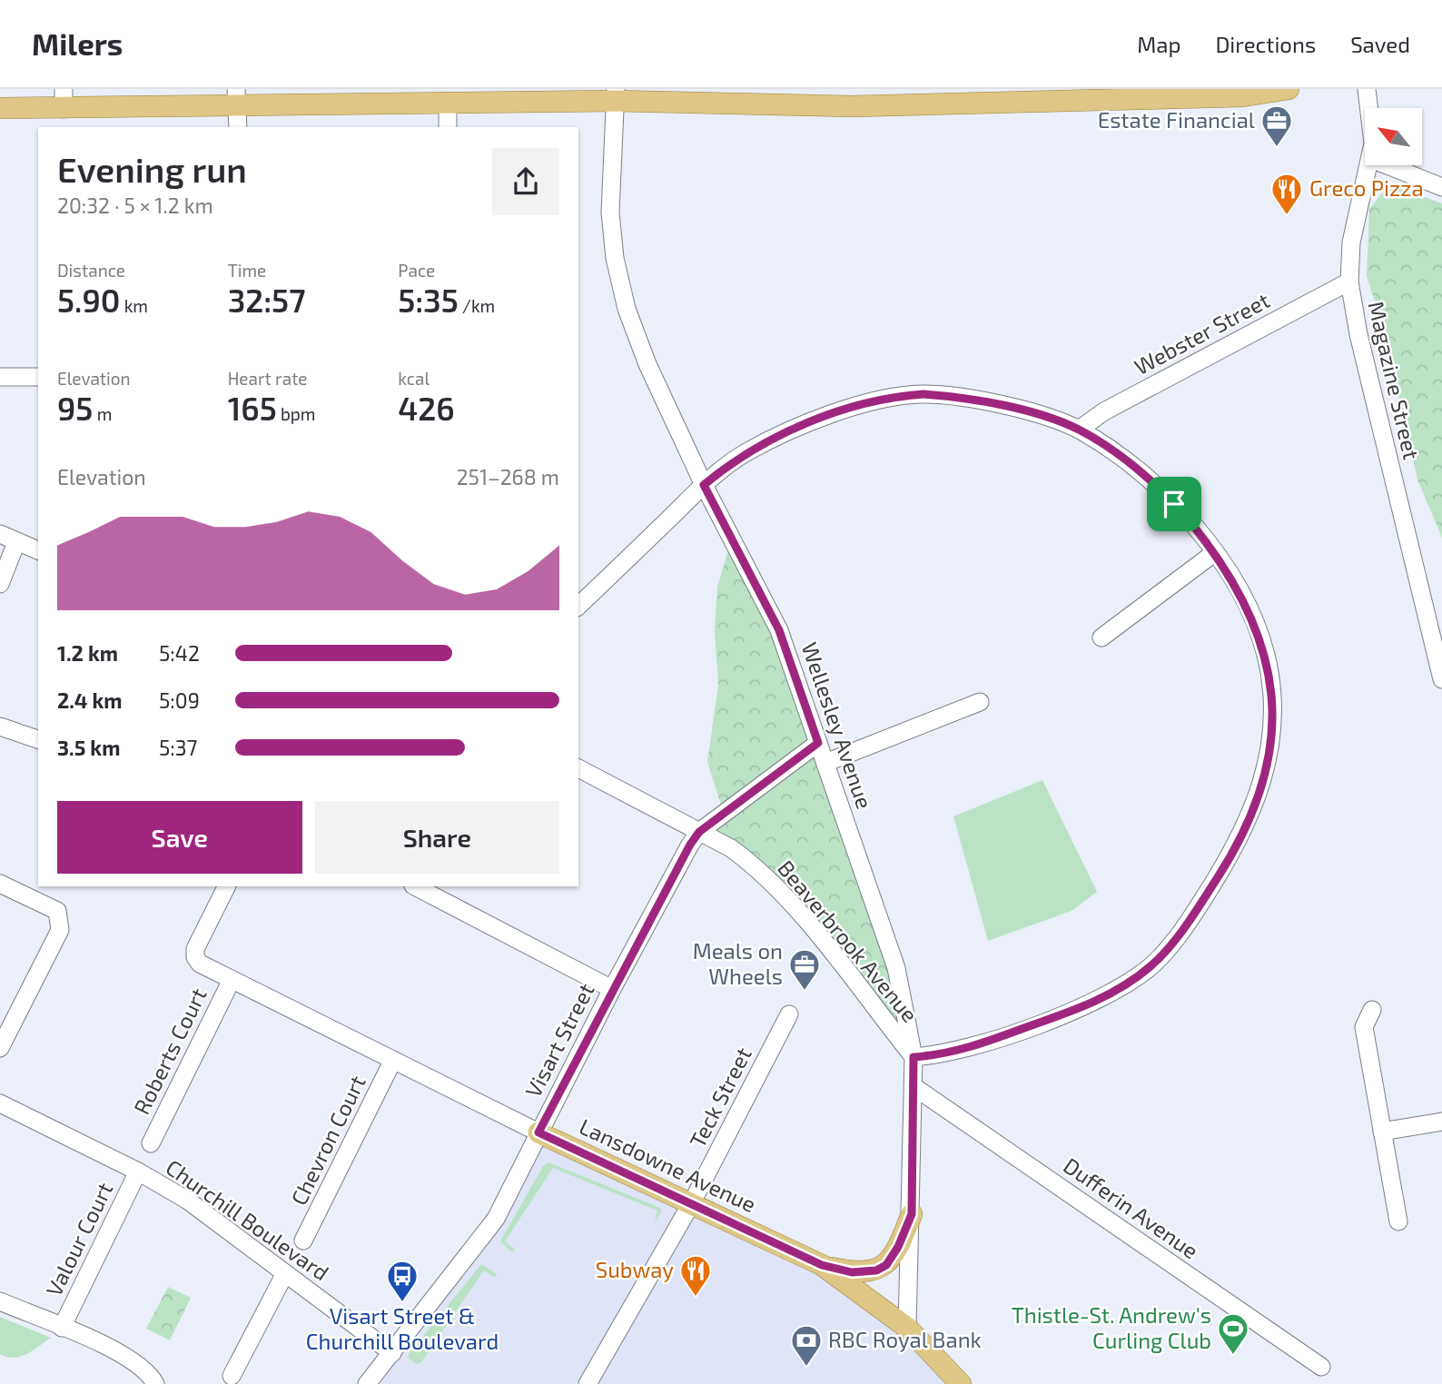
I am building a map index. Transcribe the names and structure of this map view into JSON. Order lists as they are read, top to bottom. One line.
{"streets":{"main road":["Lansdowne Avenue"],"street":["Webster Street","Magazine Street","Wellesley Avenue","Beaverbrook Avenue","Visart Street","Roberts Court","Teck Street","Chevron Court","Dufferin Avenue","Churchill Boulevard","Valour Court"]},"crossings":[["Webster Street","Magazine Street"],["Wellesley Avenue","Beaverbrook Avenue"],["Wellesley Avenue","Visart Street"],["Wellesley Avenue","Lansdowne Avenue"],["Wellesley Avenue","Dufferin Avenue"],["Beaverbrook Avenue","Visart Street"],["Visart Street","Lansdowne Avenue"],["Visart Street","Churchill Boulevard"],["Roberts Court","Lansdowne Avenue"],["Teck Street","Lansdowne Avenue"],["Chevron Court","Lansdowne Avenue"],["Churchill Boulevard","Valour Court"]],"places":{"office":["Estate Financial","Meals on Wheels"],"restaurant":["Greco Pizza","Subway"],"bus stop":["Visart Street & Churchill Boulevard"],"sports":["Thistle-St. Andrew's Curling Club"],"bank":["RBC Royal Bank"]},"north":"top left","page":{"header":"Milers","nav":["Map","Directions","Saved"],"heading":["Evening run","20:32 · 5 × 1.2 km"],"stats":[["Distance","5.90 km"],["Time","32:57"],["Pace","5:35 /km"],["Elevation","95 m"],["Heart rate","165 bpm"],["kcal","426"]],"chart":["Elevation","251–268 m"],"list":[{"name":"1.2 km","note":"5:42"},{"name":"2.4 km","note":"5:09"},{"name":"3.5 km","note":"5:37"}],"buttons":["Save","Share"]}}
